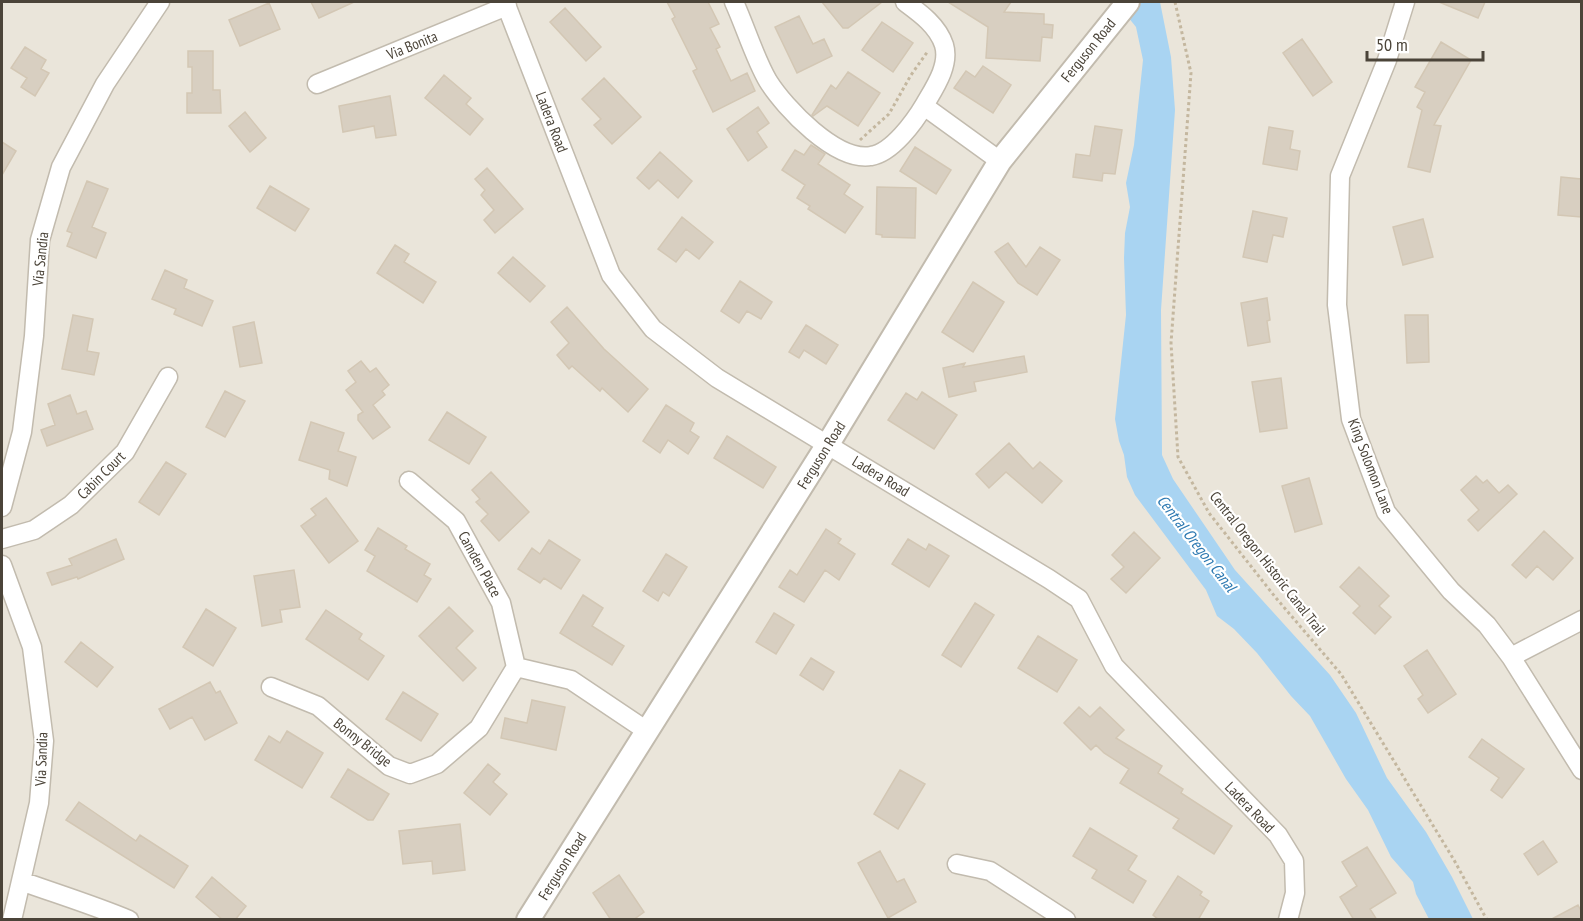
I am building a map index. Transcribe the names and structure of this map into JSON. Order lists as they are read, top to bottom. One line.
{"streets":{"street":["Via Bonita","Ferguson Road","Ladera Road","Via Sandia","King Solomon Lane","Cabin Court","Camden Place","Bonny Bridge"],"path":["Central Oregon Historic Canal Trail"]},"crossings":[["Via Bonita","Ladera Road"],["Ferguson Road","Ladera Road"],["Camden Place","Bonny Bridge"]],"water":["Central Oregon Canal"],"scale_bar":"50 m"}
